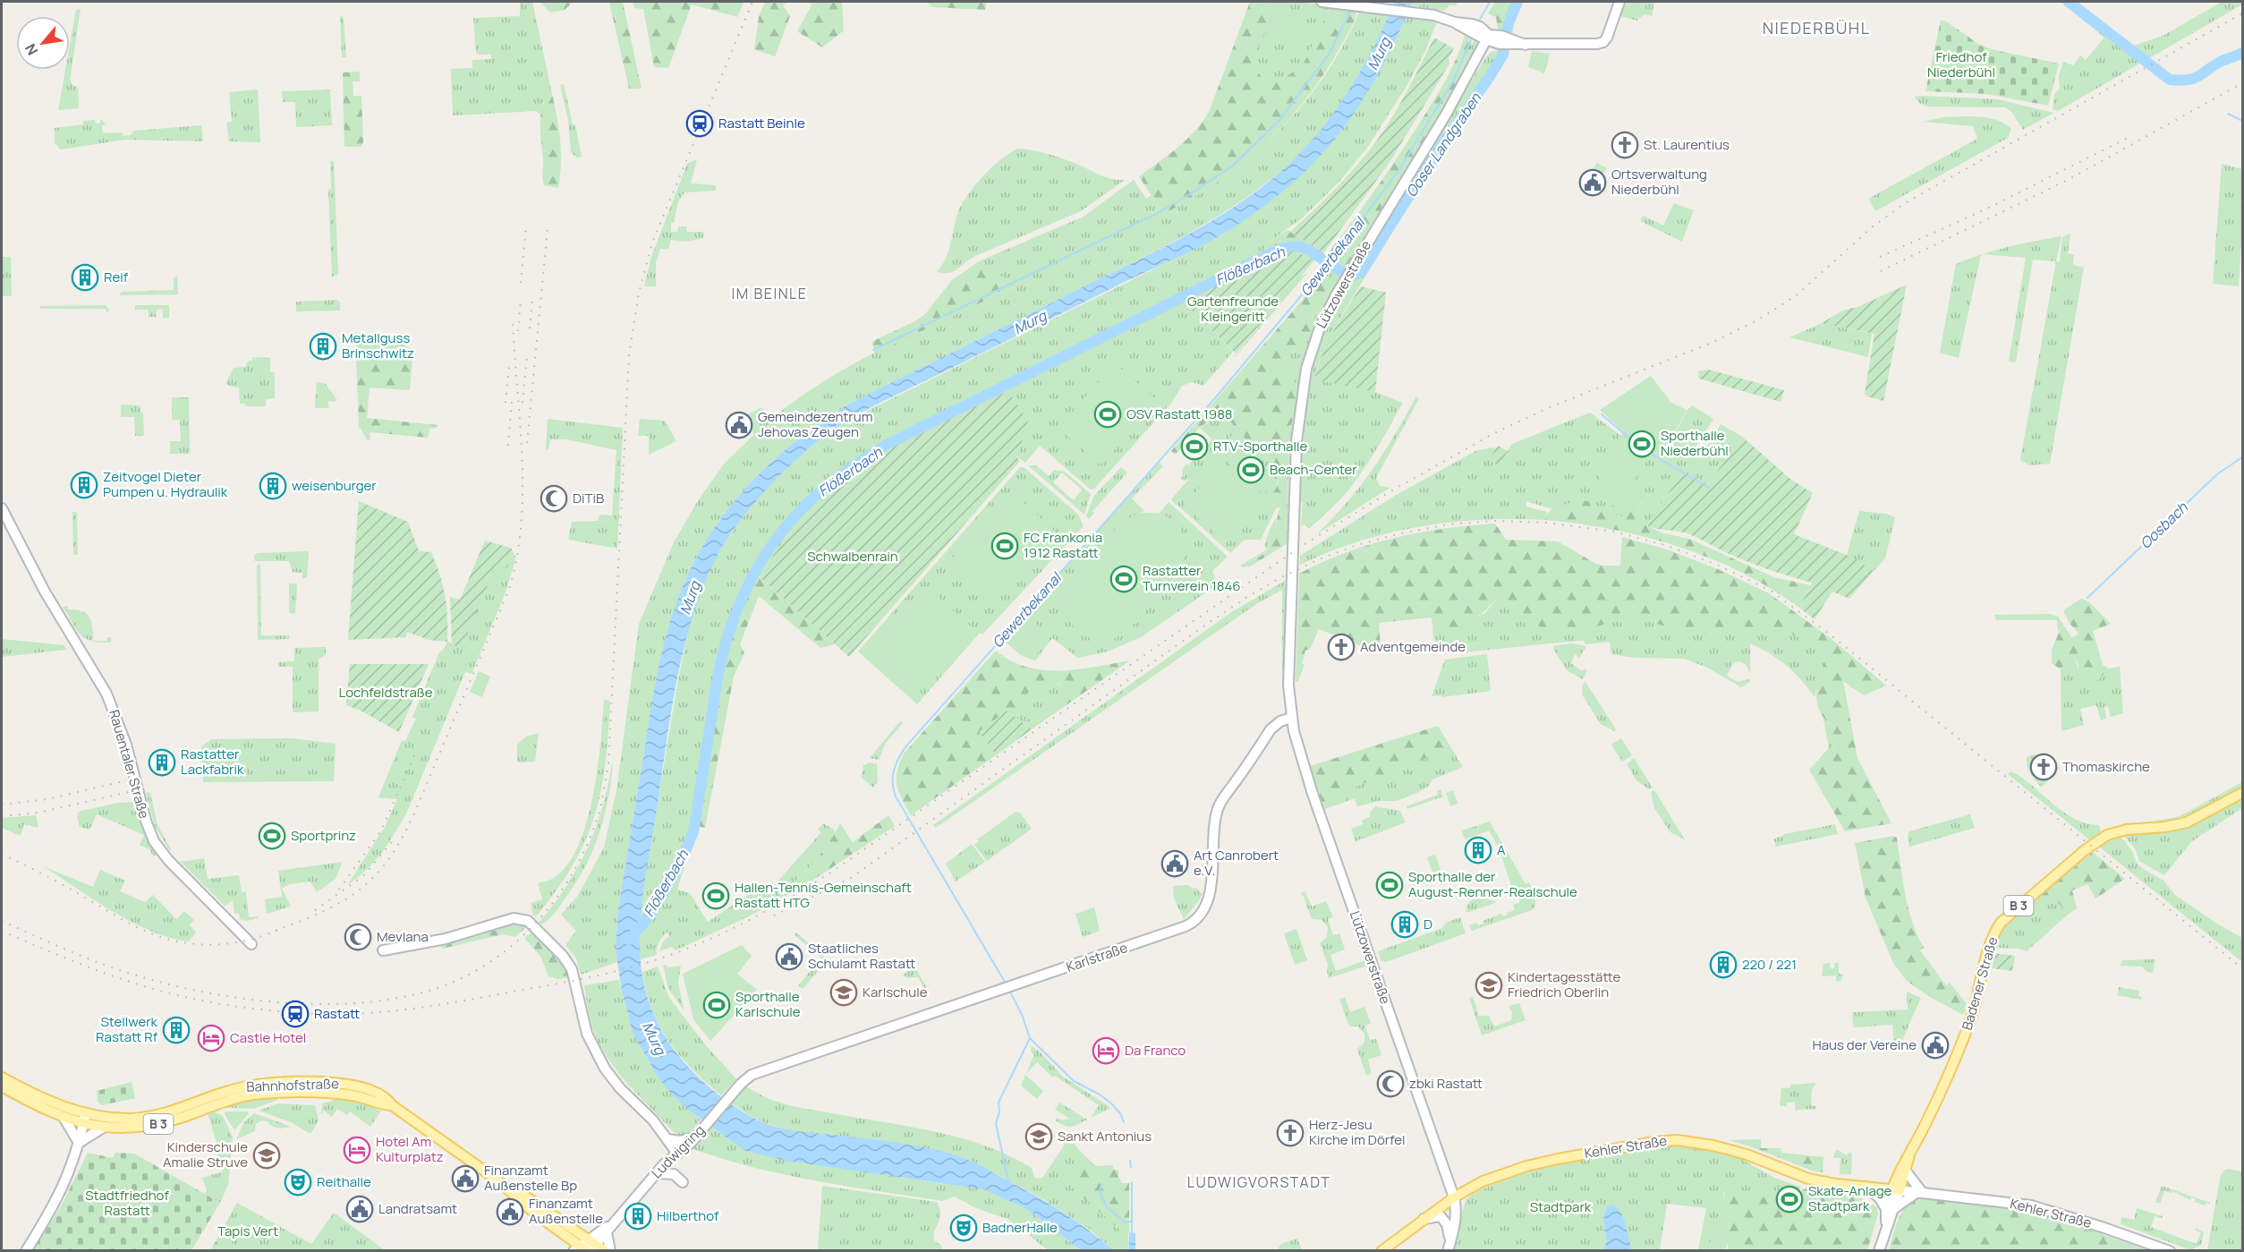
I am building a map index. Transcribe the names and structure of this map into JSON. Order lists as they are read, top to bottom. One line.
{"streets":{"main road":["B 3","Badener Straße","Bahnhofstraße","Kehler Straße"],"street":["Lützowerstraße","Rauentaler Straße","Karlstraße","Ludwigring"]},"crossings":[["Lützowerstraße","Karlstraße"],["Lützowerstraße","Kehler Straße"],["B 3","Bahnhofstraße"],["Karlstraße","Ludwigring"],["Badener Straße","Kehler Straße"],["Bahnhofstraße","Ludwigring"]],"districts":["NIEDERBÜHL","IM BEINLE","LUDWIGVORSTADT"],"water":["Murg","Ooser Landgraben","Gewerbekanal","Flößerbach","Oosbach"],"parks":["Friedhof Niederbühl","Gartenfreunde Kleingeritt","Schwalbenrain","Lochfeldstraße","Stadtfriedhof Rastatt","Stadtpark","Tapis Vert"],"places":{"station":["Rastatt Beinle","Rastatt"],"church":["St. Laurentius","Adventgemeinde","Thomaskirche","Herz-Jesu Kirche im Dörfel"],"public building":["Ortsverwaltung Niederbühl","Gemeindezentrum Jehovas Zeugen","Art Canrobert e.V.","Staatliches Schulamt Rastatt","Haus der Vereine","Finanzamt Außenstelle Bp","Landratsamt","Finanzamt Außenstelle"],"building":["Reif","Metallguss Brinschwitz","Zeitvogel Dieter Pumpen u. Hydraulik","weisenburger","Rastatter Lackfabrik","A","D","220 / 221","Stellwerk Rastatt Rf","Hilberthof"],"sports":["OSV Rastatt 1988","Sporthalle Niederbühl","RTV-Sporthalle","Beach-Center","FC Frankonia 1912 Rastatt","Rastatter Turnverein 1846","Sportprinz","Sporthalle der August-Renner-Realschule","Hallen-Tennis-Gemeinschaft Rastatt HTG","Sporthalle Karlschule","Skate-Anlage Stadtpark"],"mosque":["DiTiB","Mevlana","zbki Rastatt"],"school or university":["Kindertagesstätte Friedrich Oberlin","Karlschule","Sankt Antonius","Kinderschule Amalie Struve"],"hotel":["Castle Hotel","Da Franco","Hotel Am Kulturplatz"],"theatre":["Reithalle","BadnerHalle"]},"north":"bottom left"}
